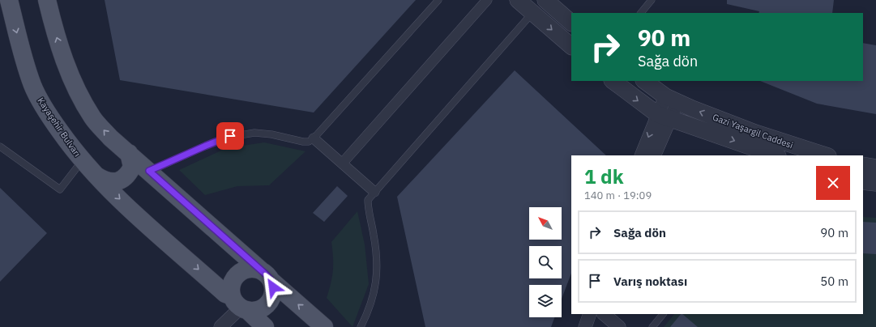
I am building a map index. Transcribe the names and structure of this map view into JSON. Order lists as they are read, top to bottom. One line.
{"streets":{"main road":["Kayaşehir Bulvarı"],"street":["Gazi Yaşargil Caddesi"]},"north":"top left","page":{"turn":["90 m","Sağa dön"],"heading":["1 dk","140 m · 19:09"],"list":[{"name":"Sağa dön","value":"90 m"},{"name":"Varış noktası","value":"50 m"}]}}
